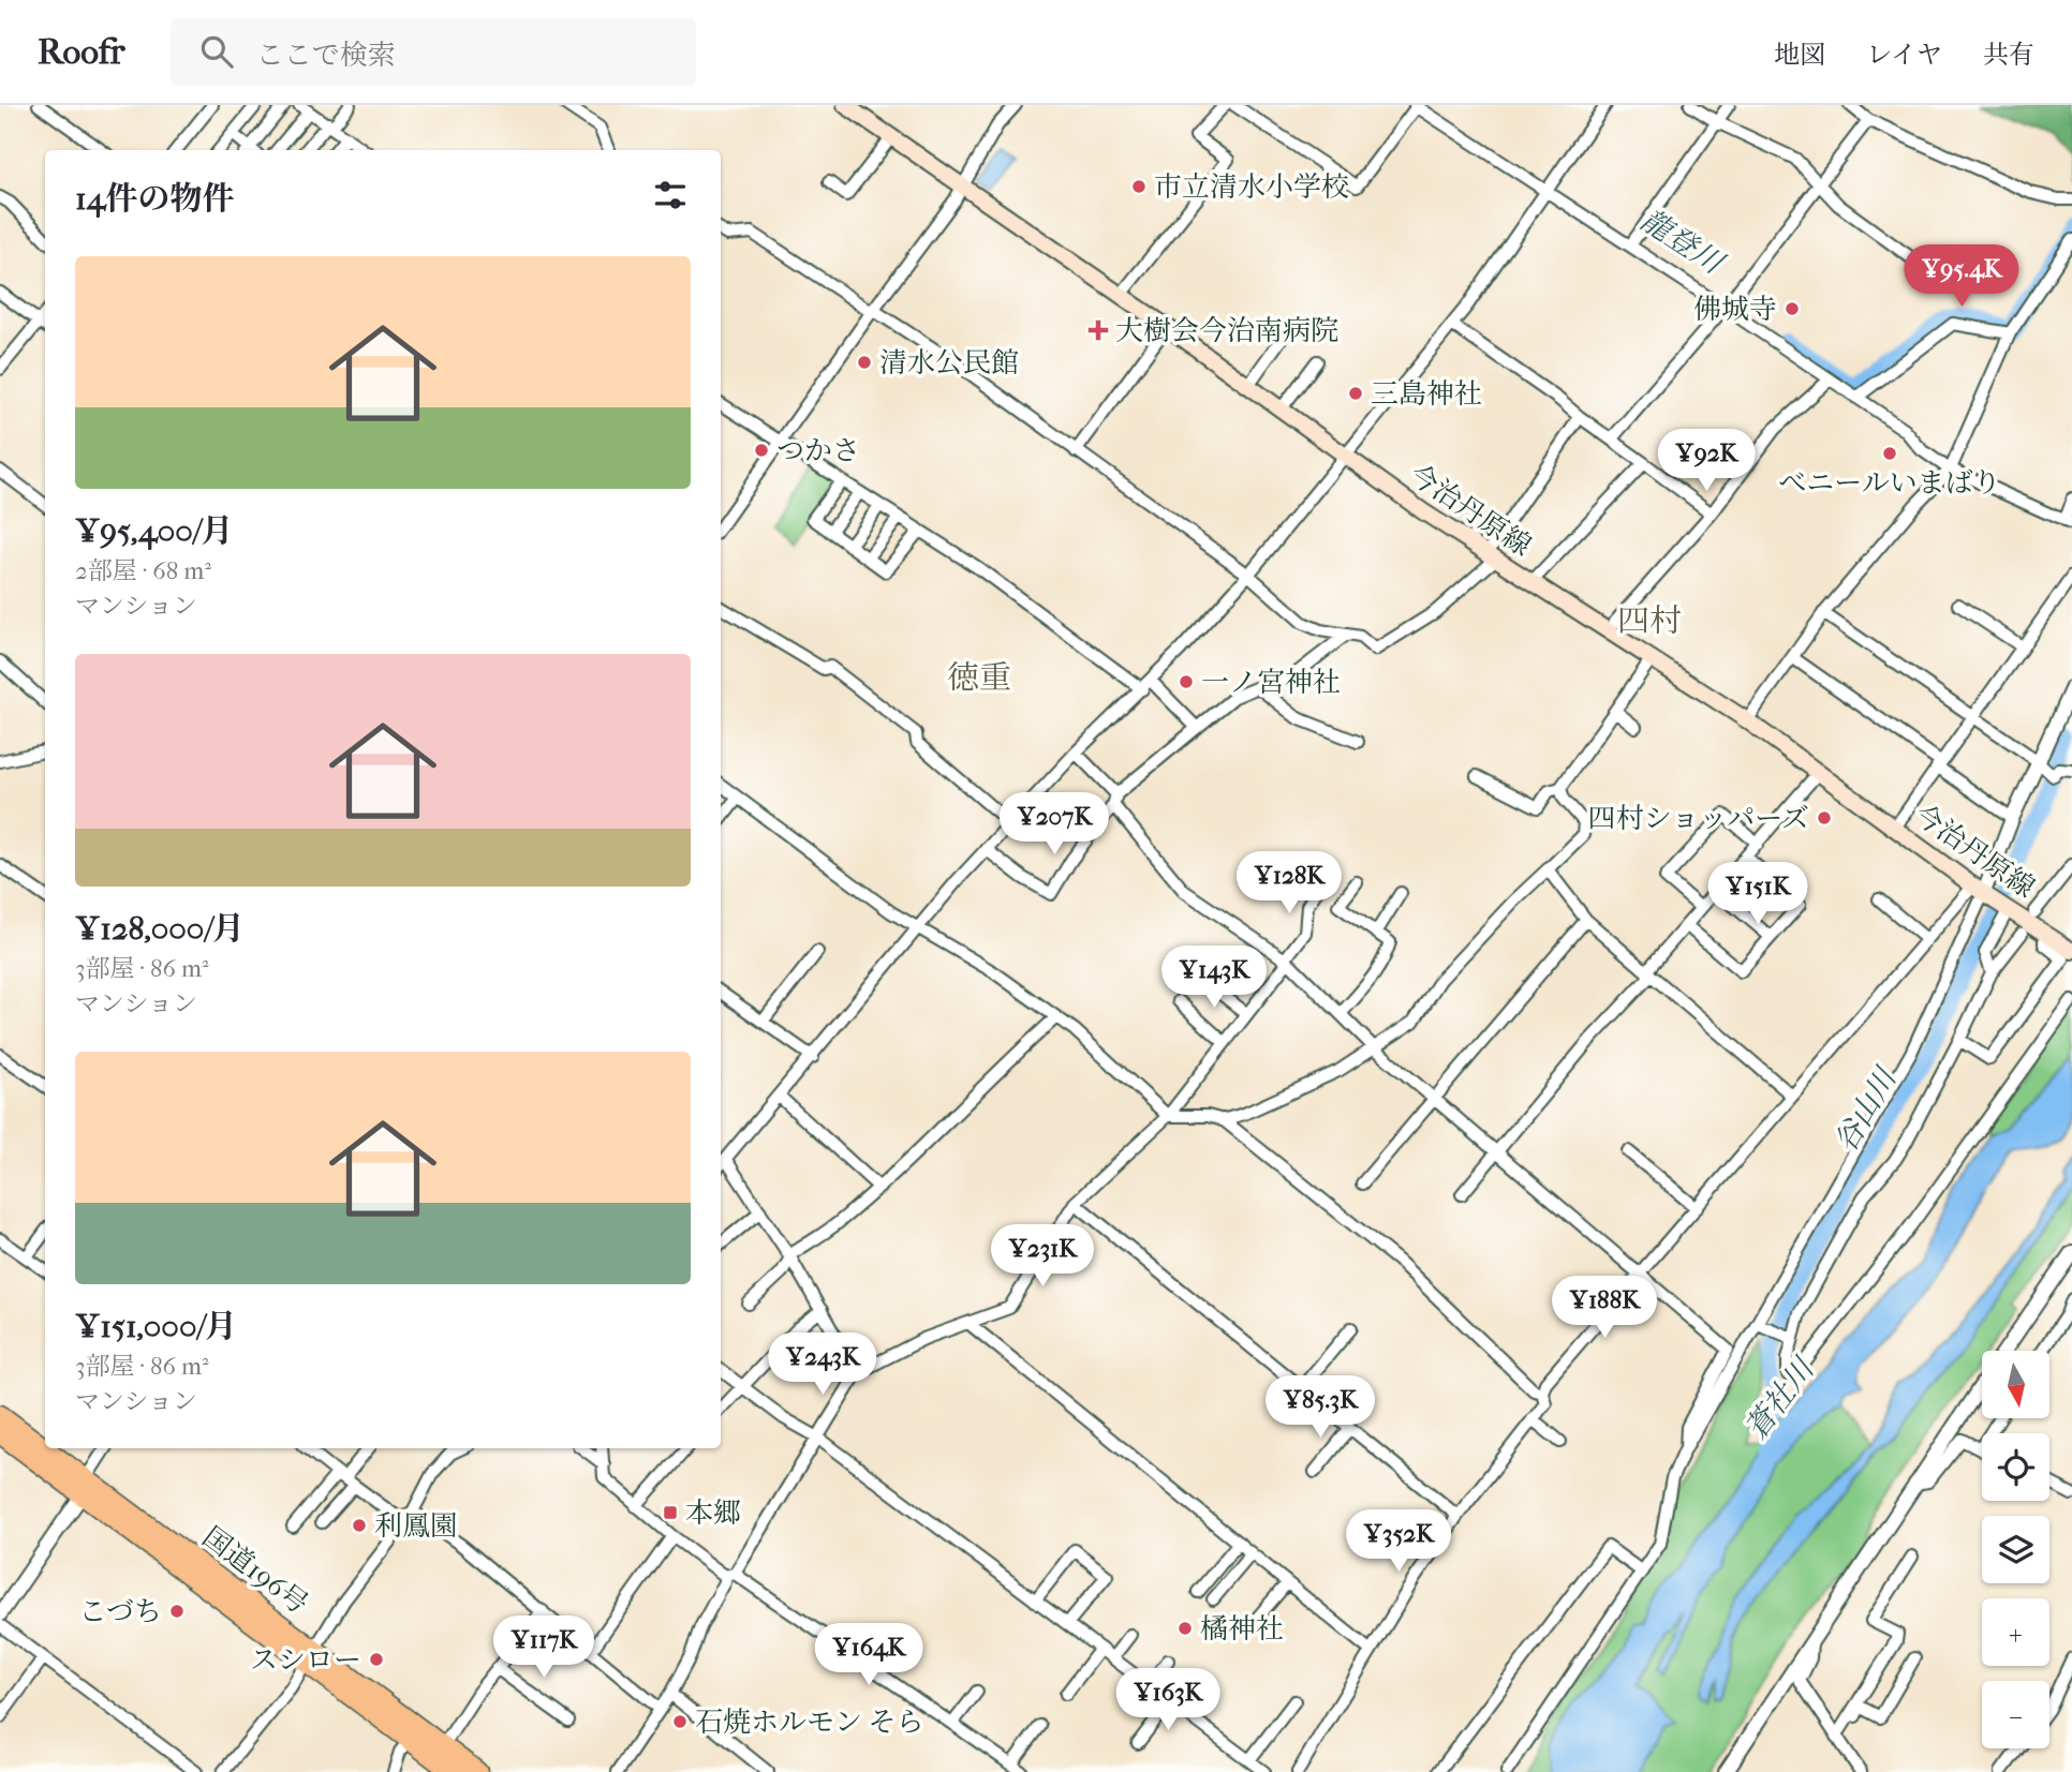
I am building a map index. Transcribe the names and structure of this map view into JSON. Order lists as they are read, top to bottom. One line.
{"streets":{"highway":["国道196号"],"main road":["今治丹原線"]},"districts":["四村","徳重"],"water":["龍登川","谷山川","蒼社川"],"places":{"other":["市立清水小学校","佛城寺","清水公民館","三島神社","つかさ","べニールいまばり","一ノ宮神社","四村ショッパーズ","利鳳園","こづち","橘神社","スシロー","石焼ホルモン そら"],"health":["大樹会今治南病院"],"transit":["本郷"]},"north":"bottom","page":{"header":"Roofr","search":"ここで検索","nav":["地図","レイヤ","共有"],"heading":"14件の物件","list":[{"name":"¥95,400/月","note":"2部屋 · 68 m² · マンション"},{"name":"¥128,000/月","note":"3部屋 · 86 m² · マンション"},{"name":"¥151,000/月","note":"3部屋 · 86 m² · マンション"}],"price":["¥95.4K","¥92K","¥207K","¥128K","¥151K","¥143K","¥231K","¥188K","¥243K","¥85.3K","¥352K","¥117K","¥164K","¥163K"],"map_buttons":["+","−"]}}
